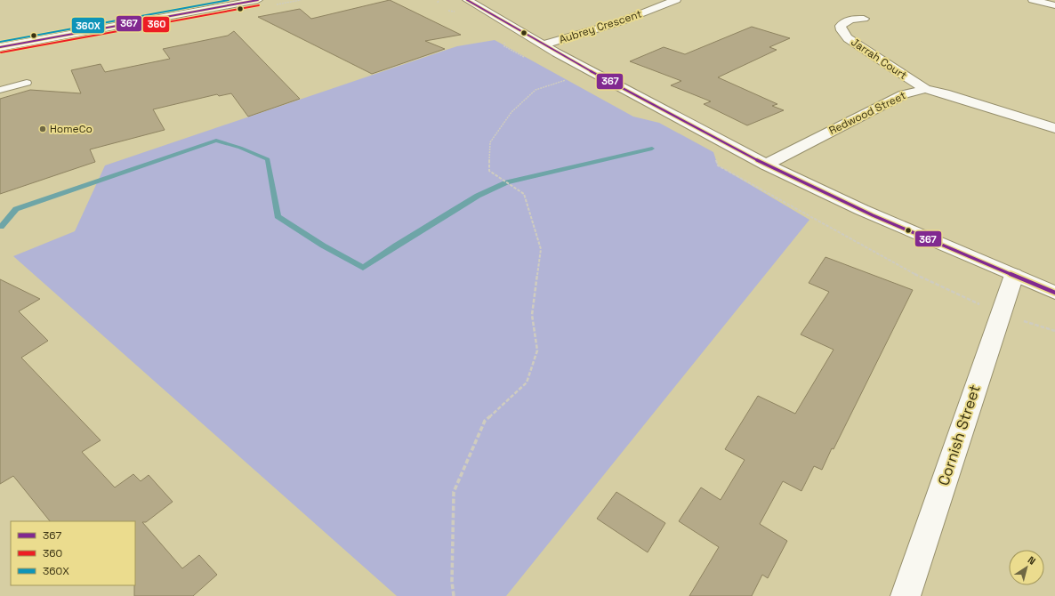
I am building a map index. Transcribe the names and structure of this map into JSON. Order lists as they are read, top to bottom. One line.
{"streets":{"main road":["Aubrey Crescent","Jarrah Court","Redwood Street","Cornish Street"]},"crossings":[["Jarrah Court","Redwood Street"]],"places":["HomeCo"],"lines":["transit line 367","transit line 360X","transit line 360"],"legend":["367","360","360X"],"north":"top right"}
